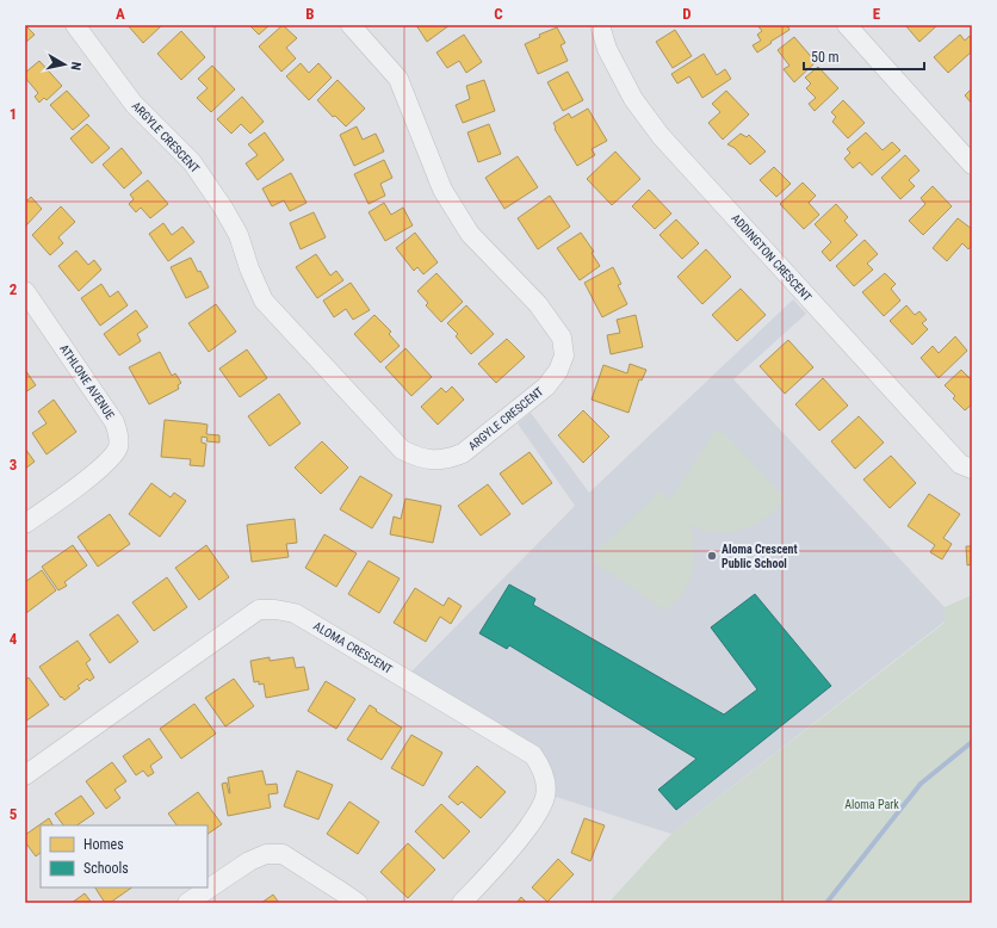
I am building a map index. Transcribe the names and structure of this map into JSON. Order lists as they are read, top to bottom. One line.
{"streets":{"street":["ARGYLE CRESCENT","ADDINGTON CRESCENT","ATHLONE AVENUE","ALOMA CRESCENT"]},"parks":["Aloma Park"],"places":["Aloma Crescent Public School"],"legend":["Homes","Schools"],"scale_bar":"50 m","north":"right","grid":{"columns":["A","B","C","D","E"],"rows":["1","2","3","4","5"]}}
